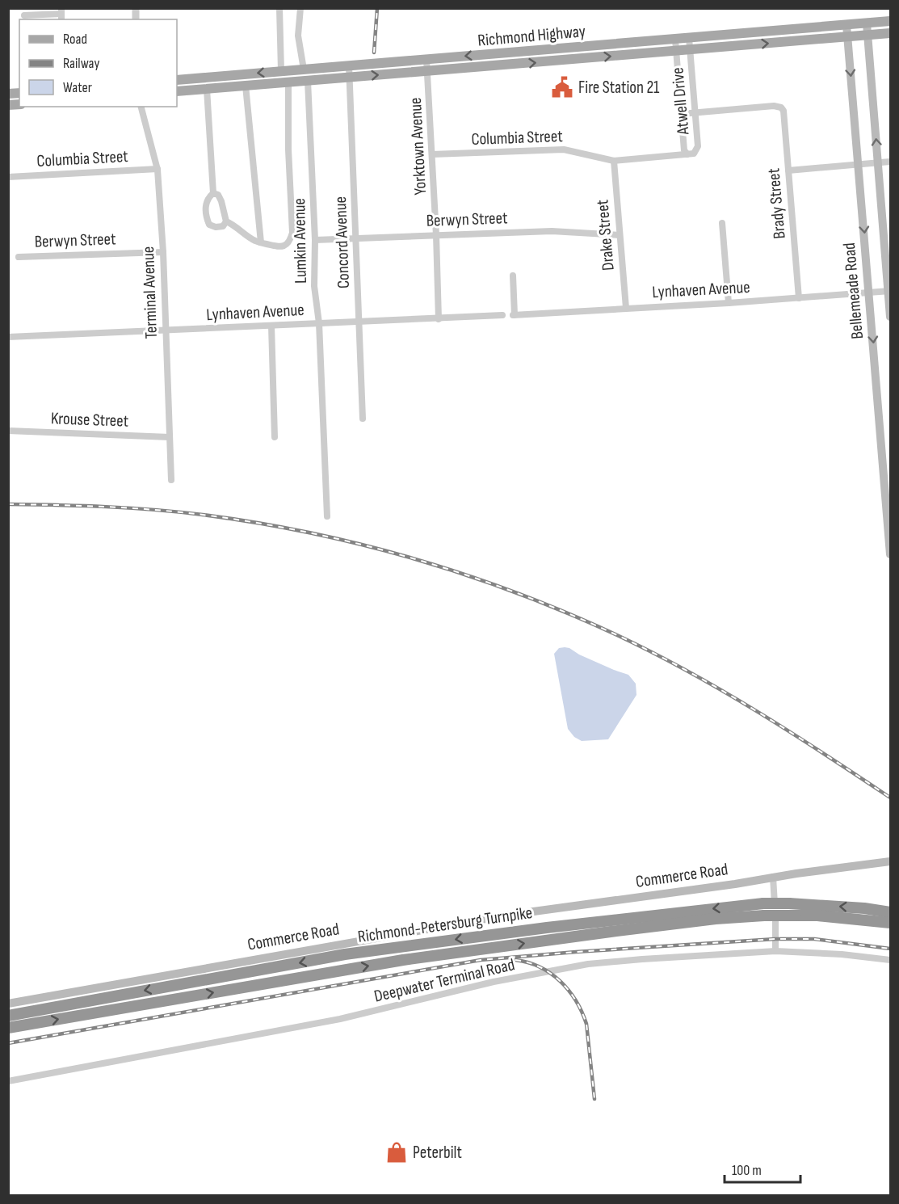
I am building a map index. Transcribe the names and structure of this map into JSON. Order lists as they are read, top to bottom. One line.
{"streets":{"highway":["Richmond-Petersburg Turnpike"],"main road":["Richmond Highway","Bellemeade Road","Commerce Road"],"street":["Atwell Drive","Columbia Street","Yorktown Avenue","Brady Street","Berwyn Street","Drake Street","Lumkin Avenue","Concord Avenue","Lynhaven Avenue","Terminal Avenue","Krouse Street","Deepwater Terminal Road"]},"crossings":[["Richmond Highway","Atwell Drive"],["Richmond Highway","Yorktown Avenue"],["Richmond Highway","Lumkin Avenue"],["Richmond Highway","Concord Avenue"],["Richmond Highway","Bellemeade Road"],["Atwell Drive","Columbia Street"],["Atwell Drive","Brady Street"],["Columbia Street","Yorktown Avenue"],["Columbia Street","Drake Street"],["Columbia Street","Terminal Avenue"],["Yorktown Avenue","Berwyn Street"],["Yorktown Avenue","Lynhaven Avenue"],["Brady Street","Lynhaven Avenue"],["Berwyn Street","Drake Street"],["Berwyn Street","Lumkin Avenue"],["Berwyn Street","Concord Avenue"],["Berwyn Street","Terminal Avenue"],["Drake Street","Lynhaven Avenue"],["Lumkin Avenue","Lynhaven Avenue"],["Concord Avenue","Lynhaven Avenue"],["Lynhaven Avenue","Bellemeade Road"],["Lynhaven Avenue","Terminal Avenue"],["Terminal Avenue","Krouse Street"]],"places":{"public building":["Fire Station 21"],"shop":["Peterbilt"]},"legend":["Road","Railway","Water"],"scale_bar":"100 m"}
